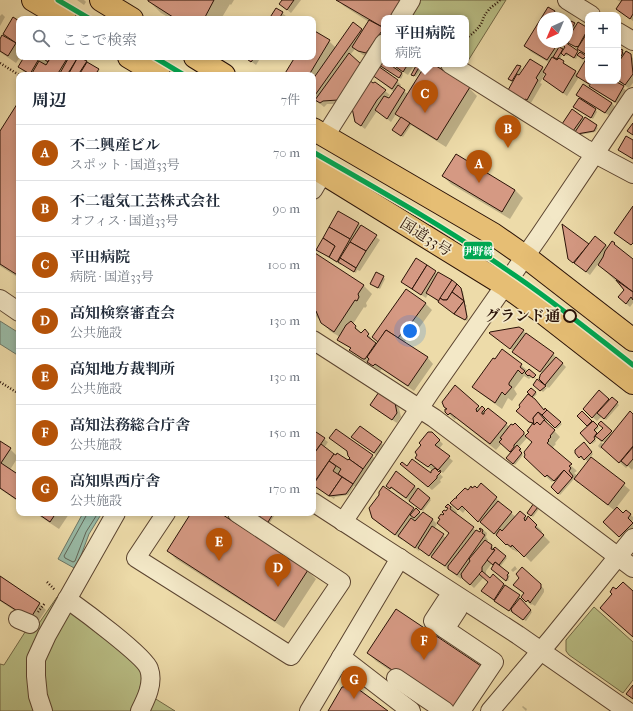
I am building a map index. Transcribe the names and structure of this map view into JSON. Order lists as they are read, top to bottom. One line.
{"streets":{"highway":["国道33号"]},"places":["グランド通"],"lines":["transit line 伊野線"],"north":"bottom left","page":{"map_buttons":["+","−"],"popup":["平田病院","病院"],"search":"ここで検索","heading":["周辺","7件"],"pins":["C","B","A","E","D","F","G"],"list":[{"mark":"A","name":"不二興産ビル","note":"スポット · 国道33号","value":"70 m"},{"mark":"B","name":"不二電気工芸株式会社","note":"オフィス · 国道33号","value":"90 m"},{"mark":"C","name":"平田病院","note":"病院 · 国道33号","value":"100 m"},{"mark":"D","name":"高知検察審査会","note":"公共施設","value":"130 m"},{"mark":"E","name":"高知地方裁判所","note":"公共施設","value":"130 m"},{"mark":"F","name":"高知法務総合庁舎","note":"公共施設","value":"150 m"},{"mark":"G","name":"高知県西庁舎","note":"公共施設","value":"170 m"}]}}
